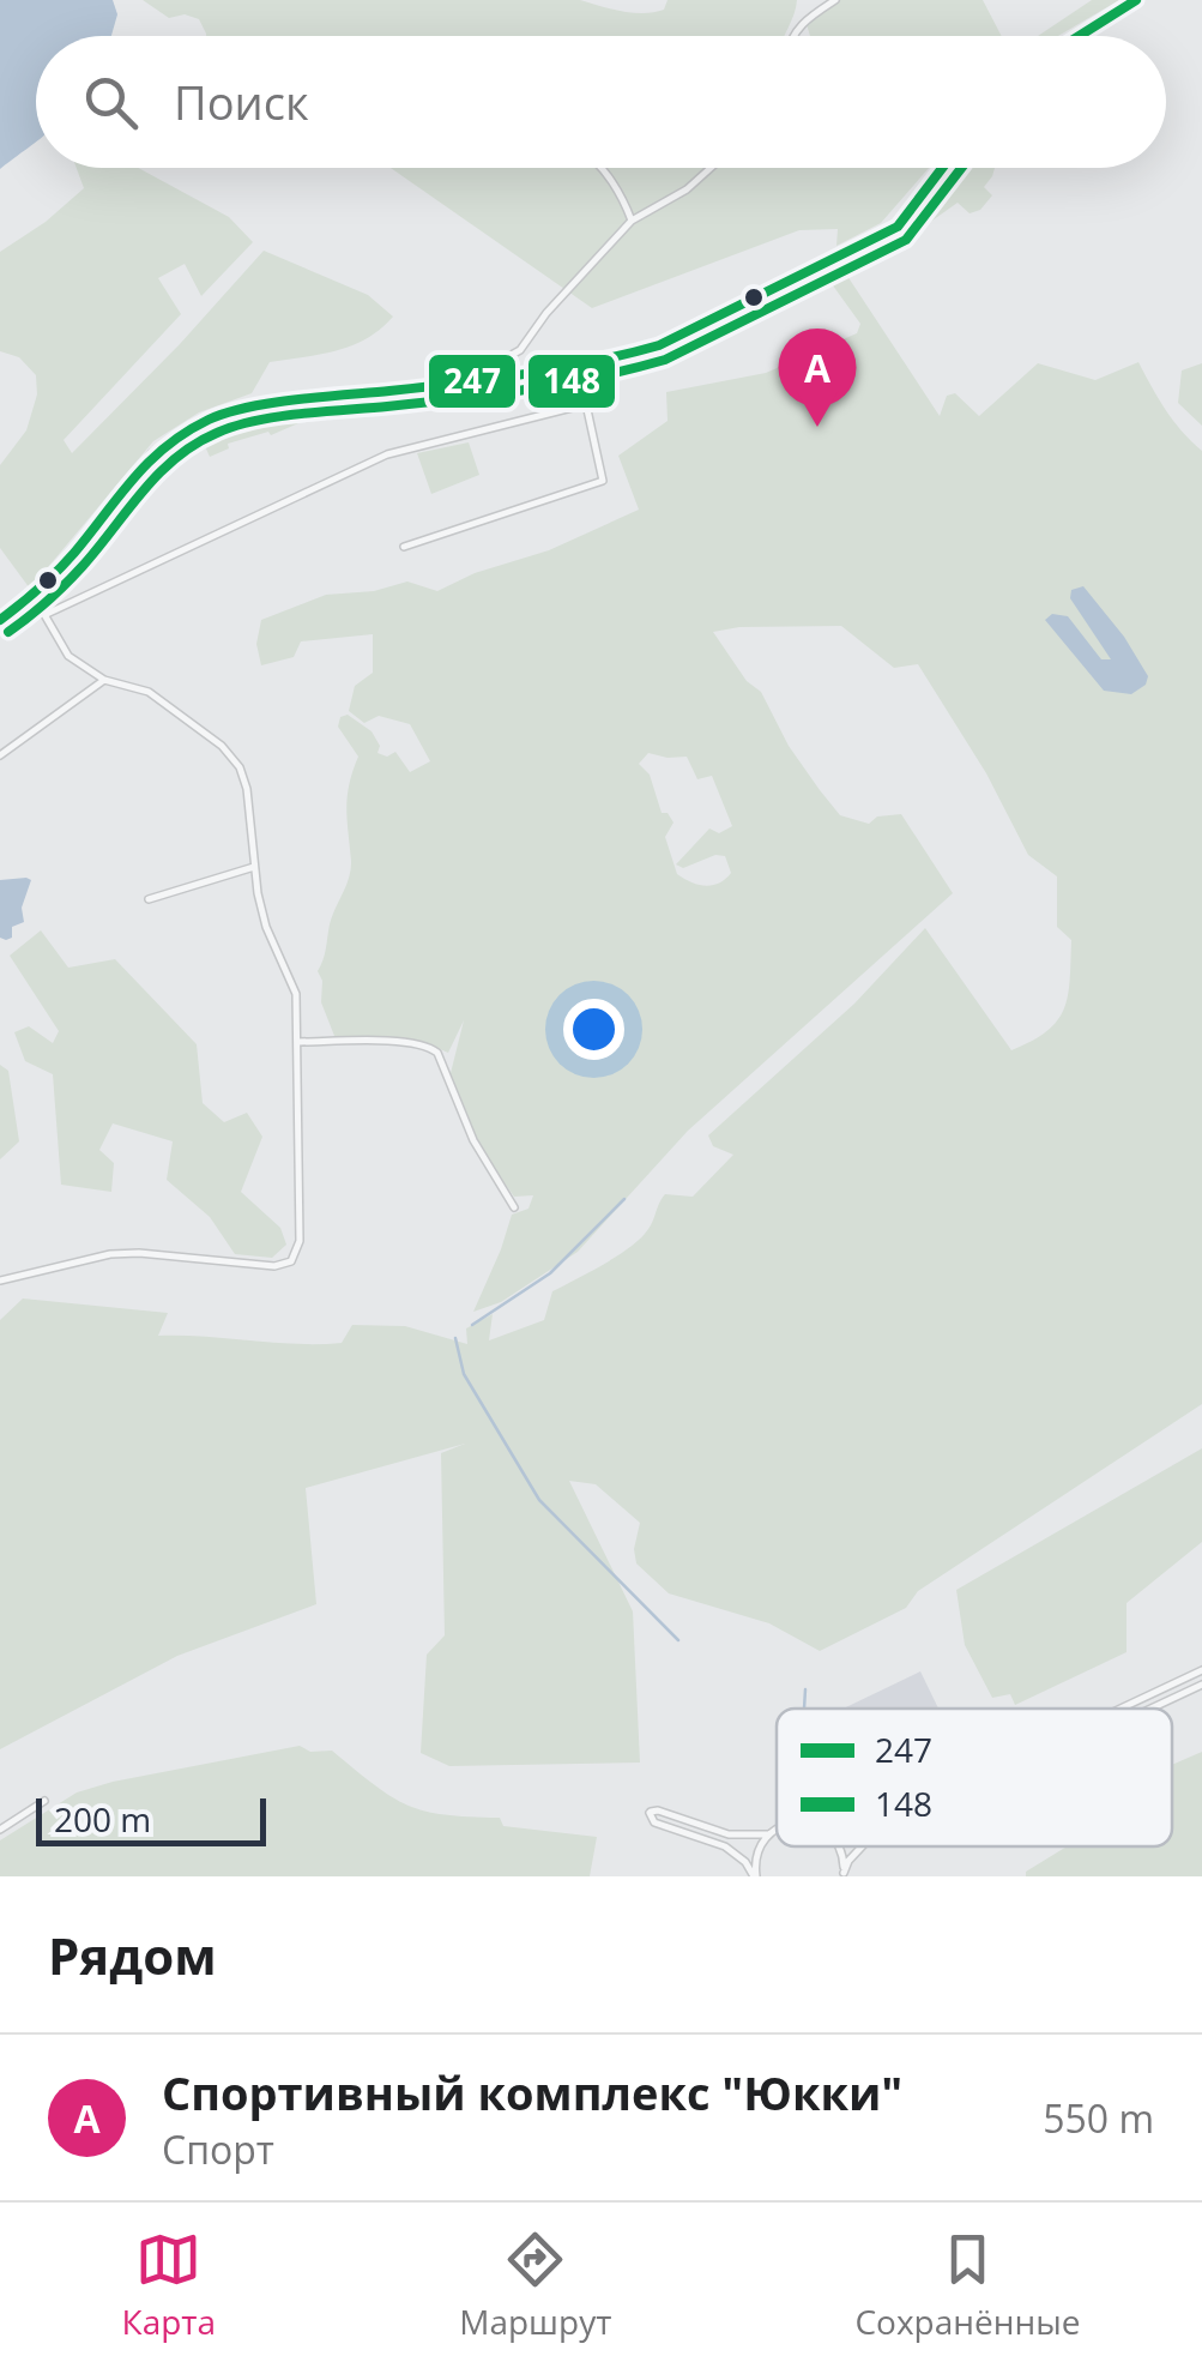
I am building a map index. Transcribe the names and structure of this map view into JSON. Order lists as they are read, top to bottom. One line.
{"lines":["transit line 247","transit line 148"],"legend":["247","148"],"scale_bar":"200 m","page":{"search":"Поиск","pins":"A","scale":"200 m","heading":"Рядом","list":[{"mark":"A","name":"Спортивный комплекс \"Юкки\"","note":"Спорт","value":"550 m"}],"nav":["Карта","Маршрут","Сохранённые"]}}
